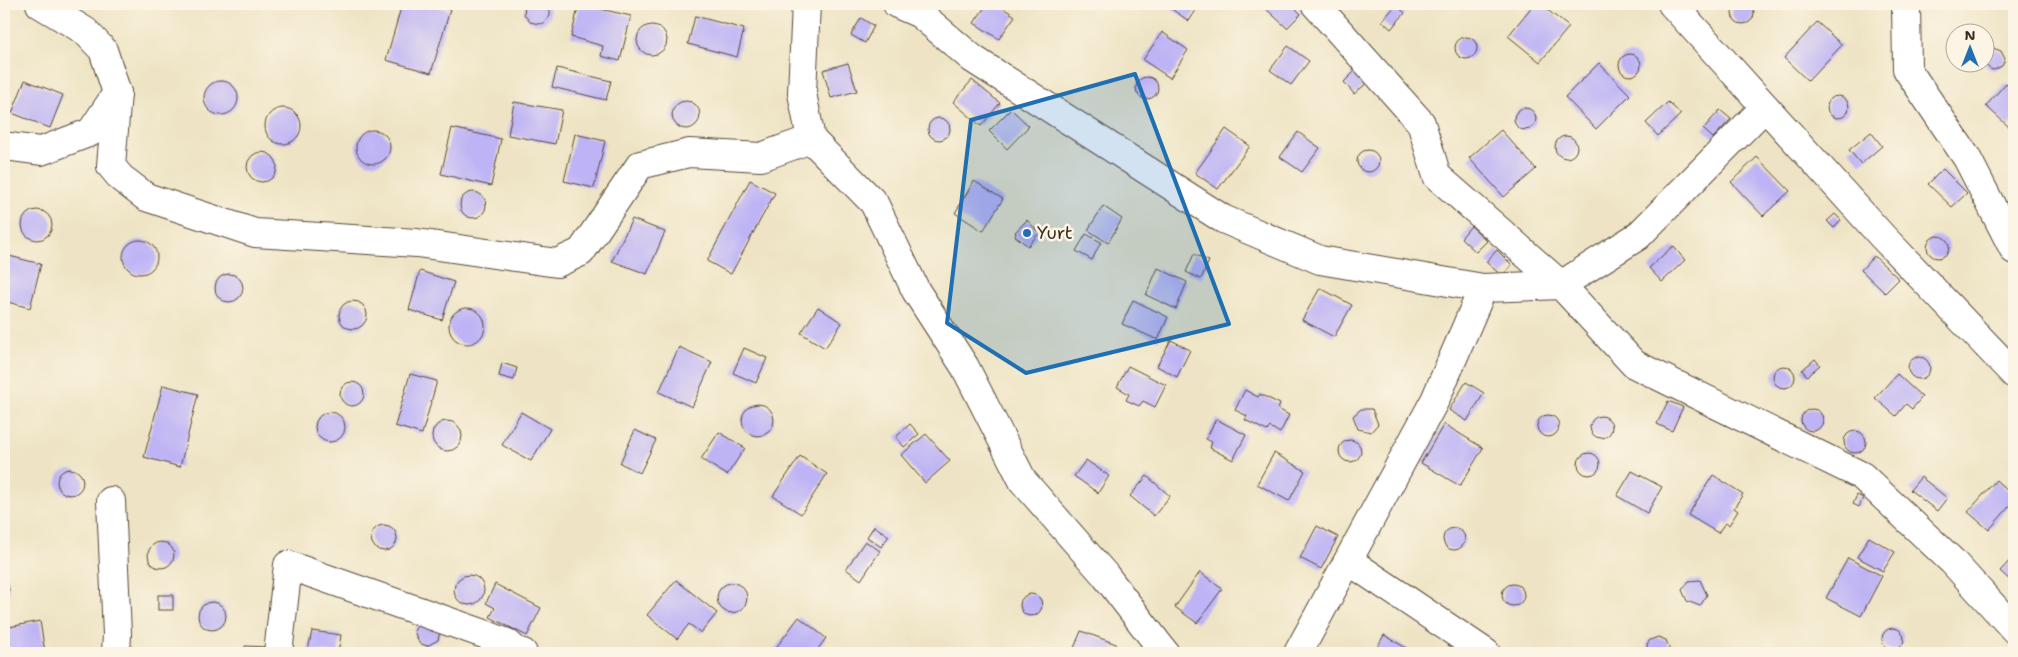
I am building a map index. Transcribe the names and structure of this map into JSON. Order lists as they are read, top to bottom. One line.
{"places":["Yurt"],"north":"top"}
